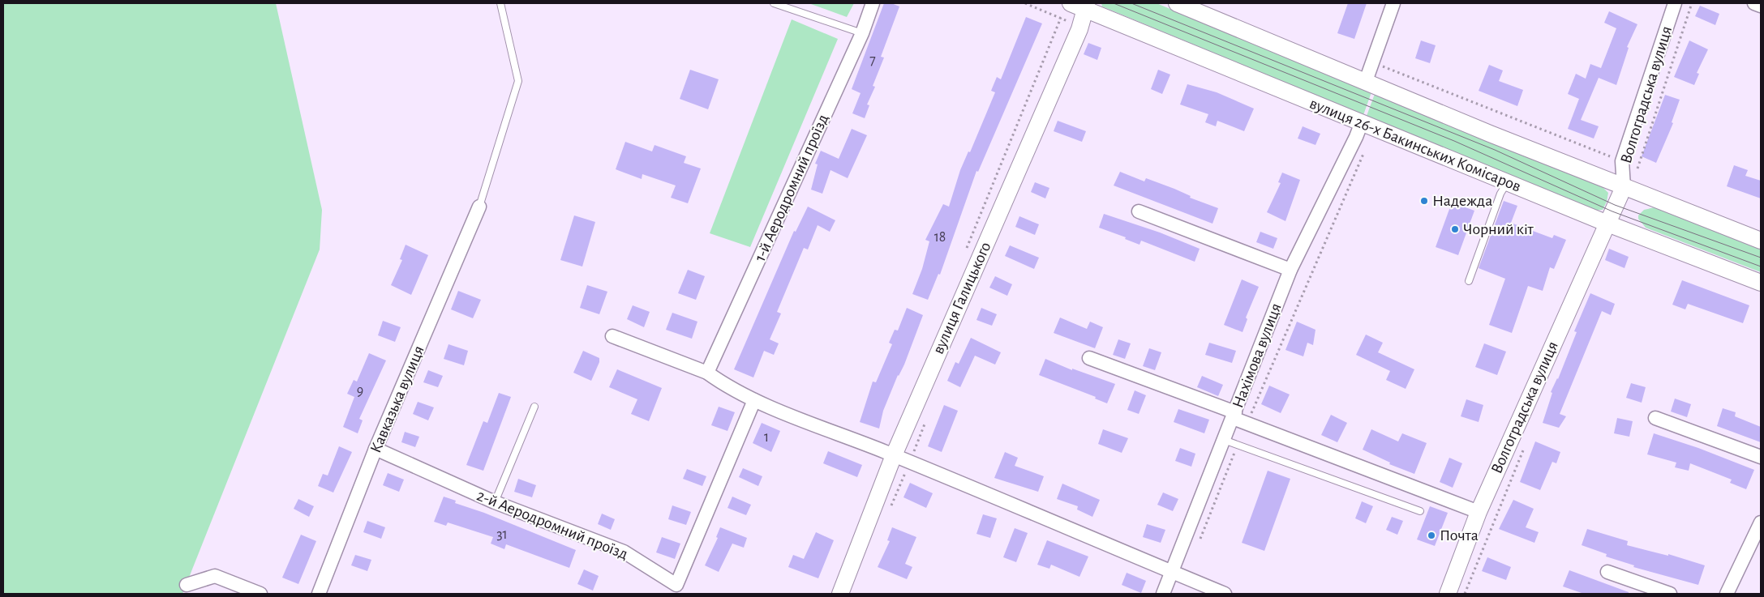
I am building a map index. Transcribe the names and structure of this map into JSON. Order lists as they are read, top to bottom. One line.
{"streets":{"street":["Волгоградська вулиця","вулиця 26-х Бакинських Комісаров","1-й Аеродромний проїзд","вулиця Галицького","Нахімова вулиця","Кавказька вулиця","2-й Аеродромний проїзд"]},"crossings":[["Волгоградська вулиця","вулиця 26-х Бакинських Комісаров"],["вулиця 26-х Бакинських Комісаров","вулиця Галицького"],["вулиця 26-х Бакинських Комісаров","Нахімова вулиця"],["Кавказька вулиця","2-й Аеродромний проїзд"]],"places":["Надежда","Чорний кіт","Почта"],"house_numbers":["7","18","9","1","31"]}
